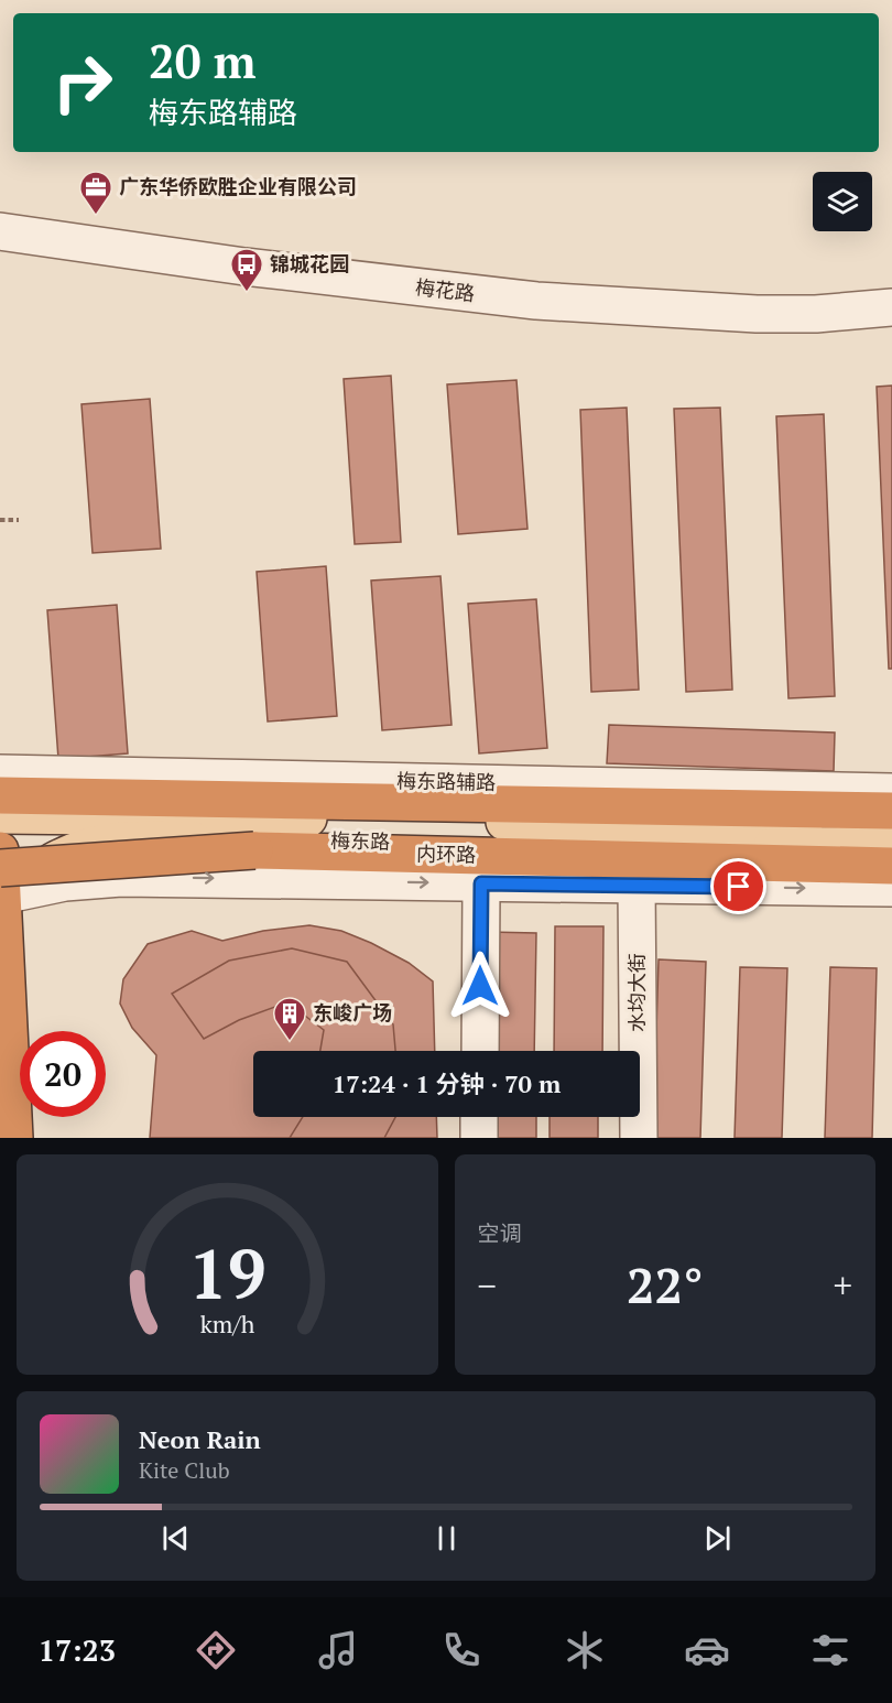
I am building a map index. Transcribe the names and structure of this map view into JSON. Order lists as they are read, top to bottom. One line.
{"streets":{"highway":["内环路"],"main road":["梅东路"],"street":["梅花路","梅东路辅路","水均大街"]},"places":{"office":["广东华侨欧胜企业有限公司"],"bus stop":["锦城花园"],"building":["东峻广场"]},"page":{"turn":["20 m","梅东路辅路"],"limit":"20","trip":"17:24 · 1 分钟 · 70 m","tile":"空调","heat":["−","22°","+"],"song":["Neon Rain","Kite Club"],"tabs":"17:23","gauge":["19","km/h"]}}
